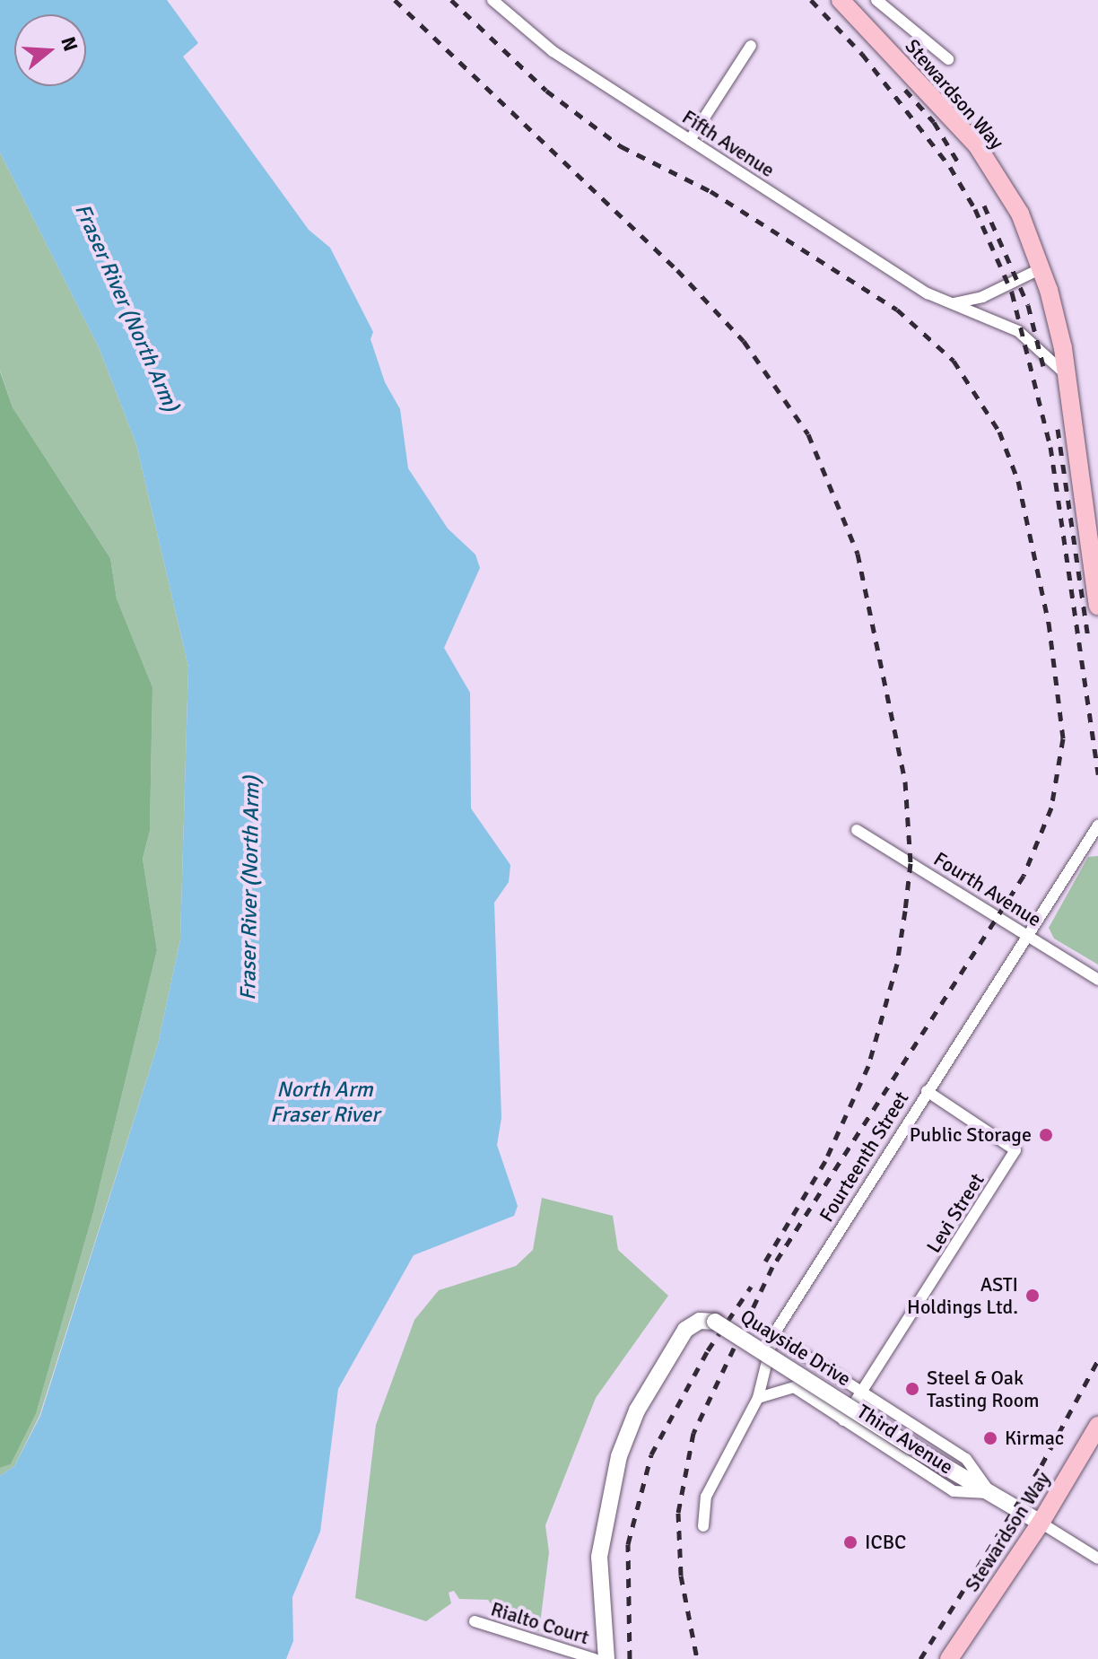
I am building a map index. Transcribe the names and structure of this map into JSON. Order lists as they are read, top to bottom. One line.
{"streets":{"main road":["Stewardson Way"],"street":["Fifth Avenue","Fourth Avenue","Fourteenth Street","Levi Street","Quayside Drive","Third Avenue","Rialto Court"]},"crossings":[["Stewardson Way","Fifth Avenue"],["Stewardson Way","Quayside Drive"],["Fourth Avenue","Fourteenth Street"],["Fourteenth Street","Levi Street"],["Fourteenth Street","Third Avenue"],["Levi Street","Third Avenue"],["Quayside Drive","Third Avenue"]],"water":["Fraser River (North Arm)","North Arm Fraser River"],"places":["Public Storage","ASTI Holdings Ltd.","Steel & Oak Tasting Room","Kirmac","ICBC"],"north":"right"}
